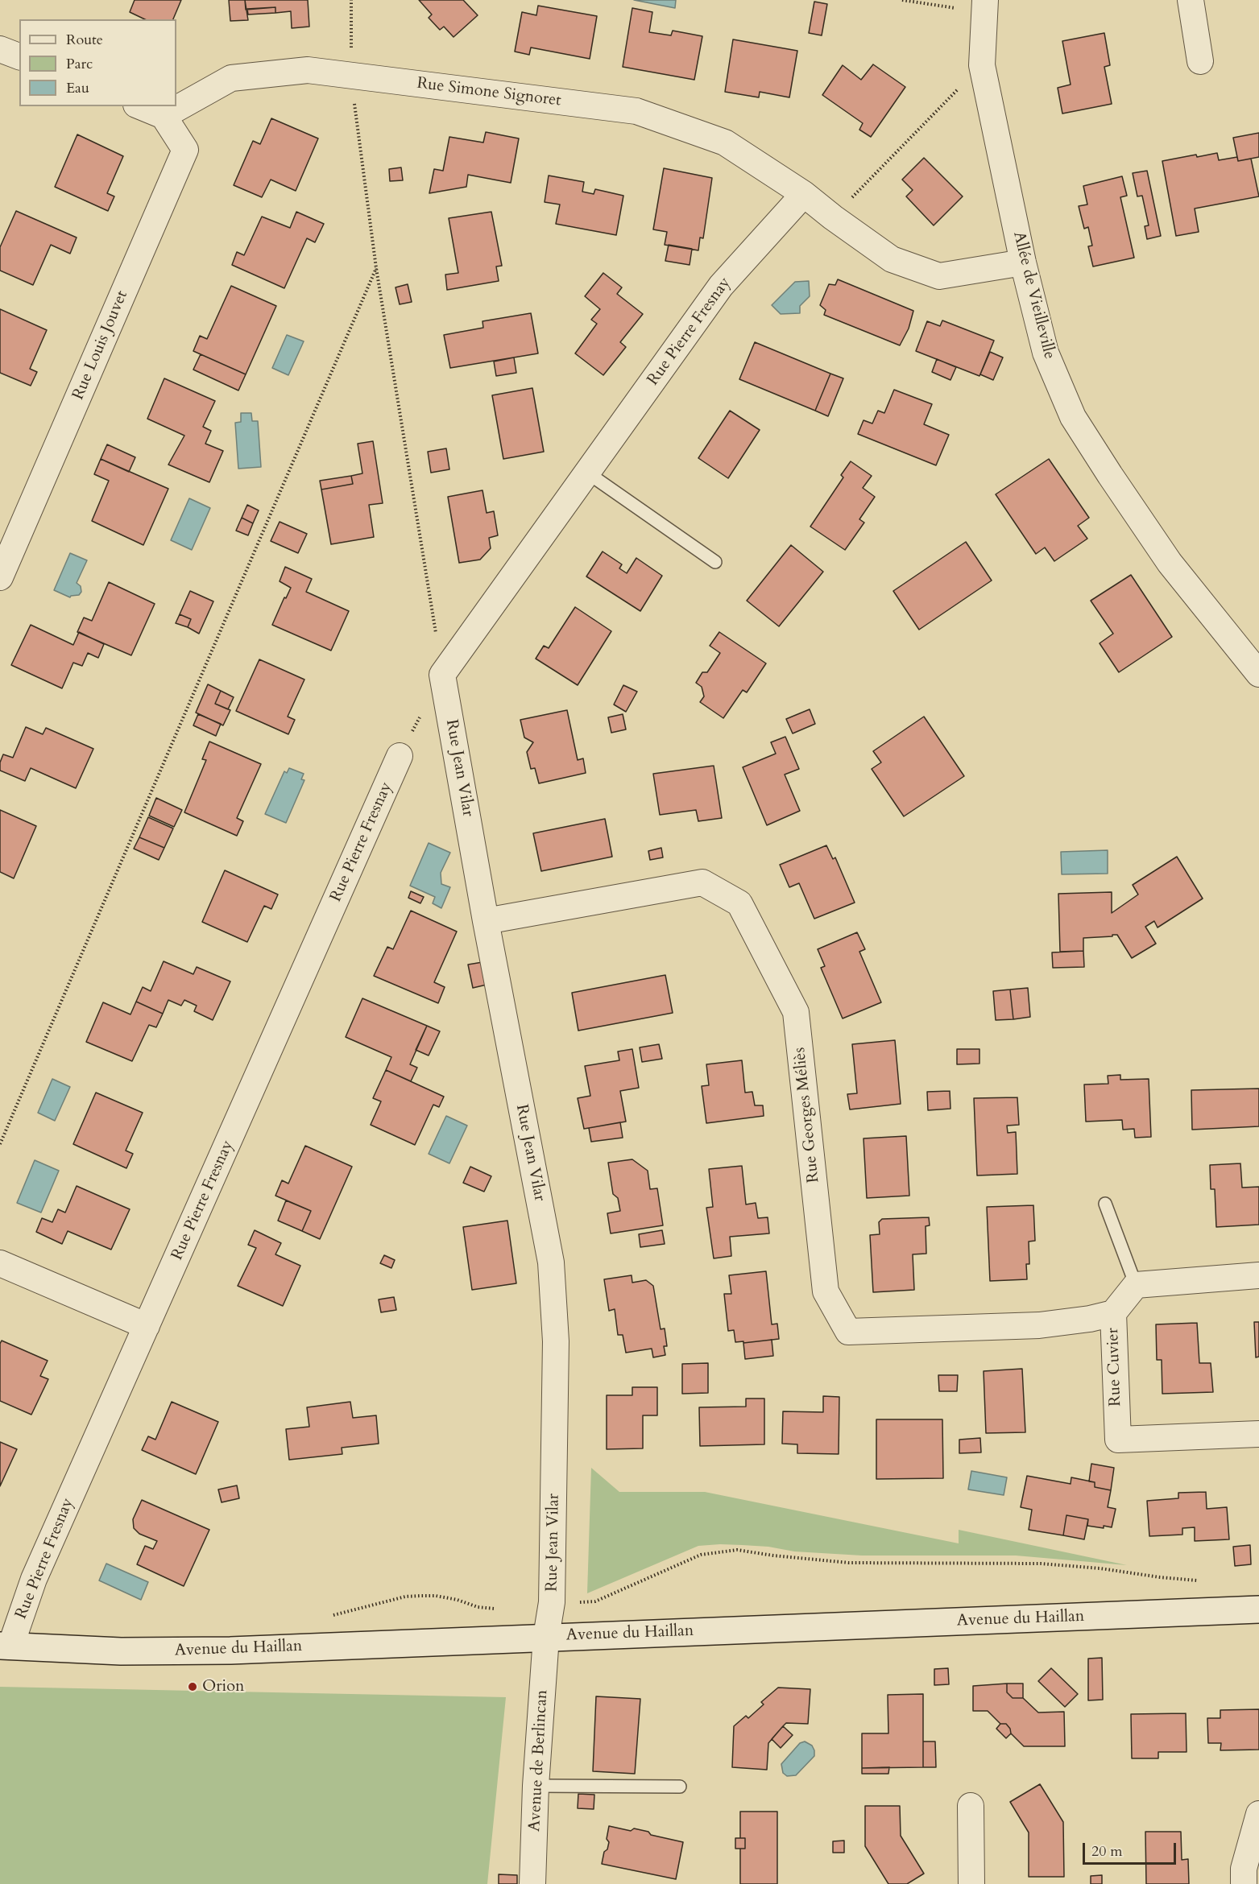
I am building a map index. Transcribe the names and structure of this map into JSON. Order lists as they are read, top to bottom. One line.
{"streets":{"street":["Rue Simone Signoret","Allée de Vieilleville","Rue Pierre Fresnay","Rue Louis Jouvet","Rue Jean Vilar","Rue Georges Méliès","Rue Cuvier","Avenue du Haillan","Avenue de Berlincan"]},"crossings":[["Rue Simone Signoret","Rue Pierre Fresnay"],["Rue Simone Signoret","Rue Louis Jouvet"],["Rue Pierre Fresnay","Rue Jean Vilar"],["Rue Pierre Fresnay","Avenue du Haillan"],["Rue Jean Vilar","Rue Georges Méliès"],["Rue Jean Vilar","Avenue du Haillan"],["Rue Jean Vilar","Avenue de Berlincan"],["Rue Georges Méliès","Rue Cuvier"],["Avenue du Haillan","Avenue de Berlincan"]],"places":["Orion"],"legend":["Route","Parc","Eau"],"scale_bar":"20 m"}
